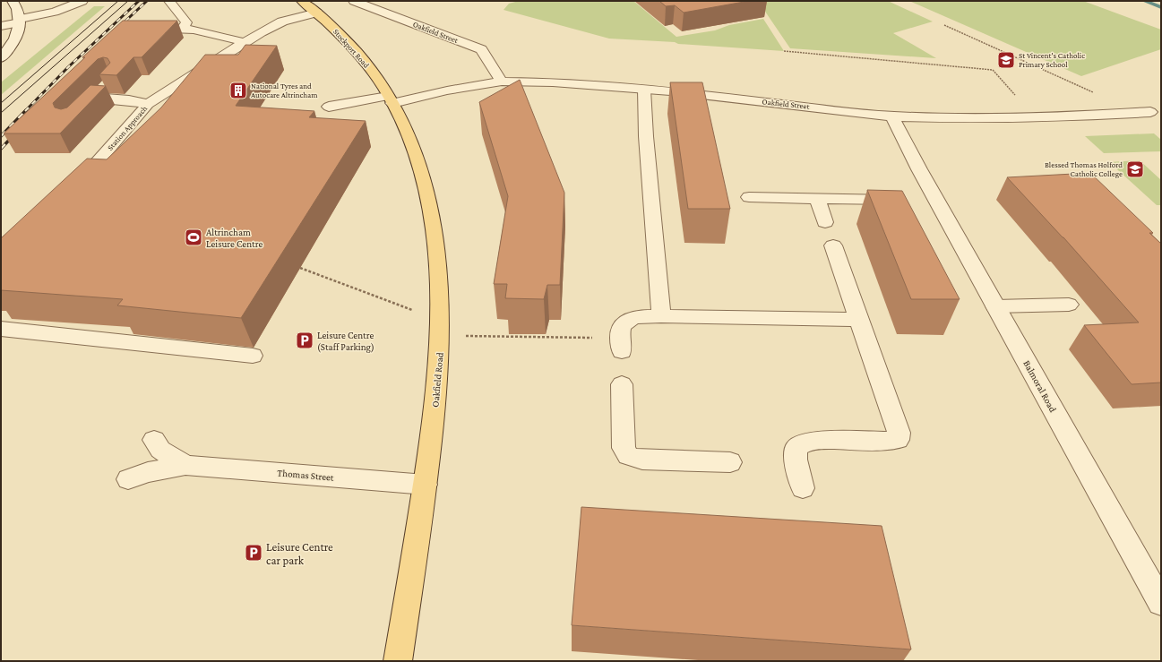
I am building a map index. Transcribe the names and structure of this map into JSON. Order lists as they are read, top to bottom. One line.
{"streets":{"main road":["Stockport Road","Oakfield Road"],"street":["Oakfield Street","Station Approach","Balmoral Road","Thomas Street"]},"crossings":[["Oakfield Street","Stockport Road"],["Oakfield Street","Oakfield Road"],["Oakfield Street","Balmoral Road"],["Stockport Road","Station Approach"],["Stockport Road","Oakfield Road"],["Oakfield Road","Thomas Street"]],"places":{"school or university":["St Vincent's Catholic Primary School","Blessed Thomas Holford Catholic College"],"building":["National Tyres and Autocare Altrincham"],"sports":["Altrincham Leisure Centre"],"parking":["Leisure Centre (Staff Parking)","Leisure Centre car park"]}}
